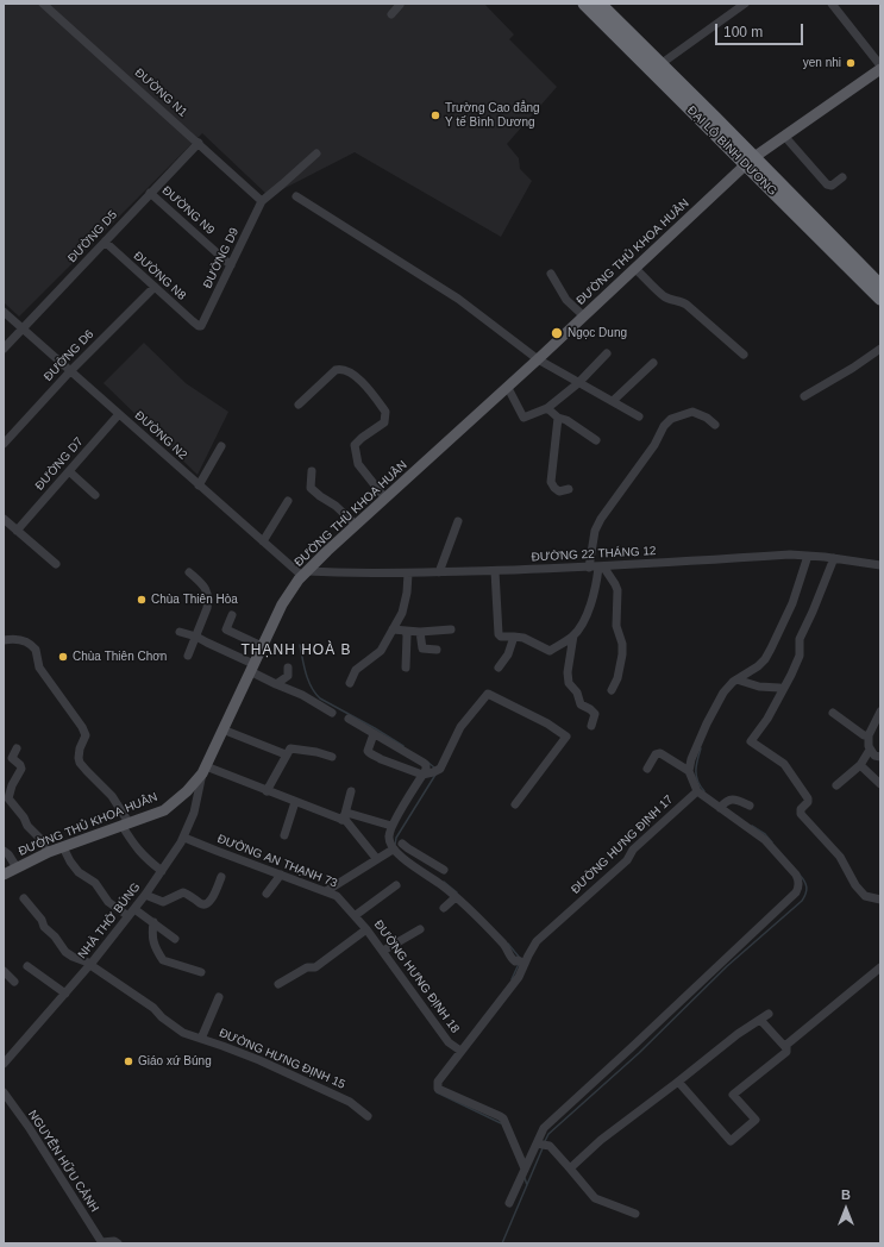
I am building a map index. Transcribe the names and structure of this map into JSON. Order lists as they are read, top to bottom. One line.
{"streets":{"highway":["ĐẠI LỘ BÌNH DƯƠNG"],"main road":["ĐƯỜNG THỦ KHOA HUÂN"],"street":["ĐƯỜNG N1","ĐƯỜNG N9","ĐƯỜNG D5","ĐƯỜNG D9","ĐƯỜNG N8","ĐƯỜNG D6","ĐƯỜNG N2","ĐƯỜNG D7","ĐƯỜNG 22 THÁNG 12","ĐƯỜNG HƯNG ĐỊNH 17","ĐƯỜNG AN THẠNH 73","NHÀ THỜ BÚNG","ĐƯỜNG HƯNG ĐỊNH 18","ĐƯỜNG HƯNG ĐỊNH 15","NGUYỄN HỮU CẢNH"]},"crossings":[["ĐƯỜNG N1","ĐƯỜNG D5"],["ĐƯỜNG N1","ĐƯỜNG D9"],["ĐẠI LỘ BÌNH DƯƠNG","ĐƯỜNG THỦ KHOA HUÂN"],["ĐƯỜNG N9","ĐƯỜNG D5"],["ĐƯỜNG N9","ĐƯỜNG D9"],["ĐƯỜNG D5","ĐƯỜNG N8"],["ĐƯỜNG D5","ĐƯỜNG N2"],["ĐƯỜNG THỦ KHOA HUÂN","ĐƯỜNG N2"],["ĐƯỜNG THỦ KHOA HUÂN","ĐƯỜNG 22 THÁNG 12"],["ĐƯỜNG THỦ KHOA HUÂN","NHÀ THỜ BÚNG"],["ĐƯỜNG D9","ĐƯỜNG N8"],["ĐƯỜNG N8","ĐƯỜNG D6"],["ĐƯỜNG D6","ĐƯỜNG N2"],["ĐƯỜNG N2","ĐƯỜNG D7"],["ĐƯỜNG N2","ĐƯỜNG 22 THÁNG 12"],["ĐƯỜNG HƯNG ĐỊNH 17","ĐƯỜNG HƯNG ĐỊNH 18"],["ĐƯỜNG AN THẠNH 73","NHÀ THỜ BÚNG"],["ĐƯỜNG AN THẠNH 73","ĐƯỜNG HƯNG ĐỊNH 18"],["NHÀ THỜ BÚNG","ĐƯỜNG HƯNG ĐỊNH 15"]],"districts":["THẠNH HOÀ B"],"places":["yen nhi","Trường Cao đẳng Y tế Bình Dương","Ngọc Dung","Chùa Thiên Hòa","Chùa Thiên Chơn","Giáo xứ Búng"],"scale_bar":"100 m","north":"top"}
